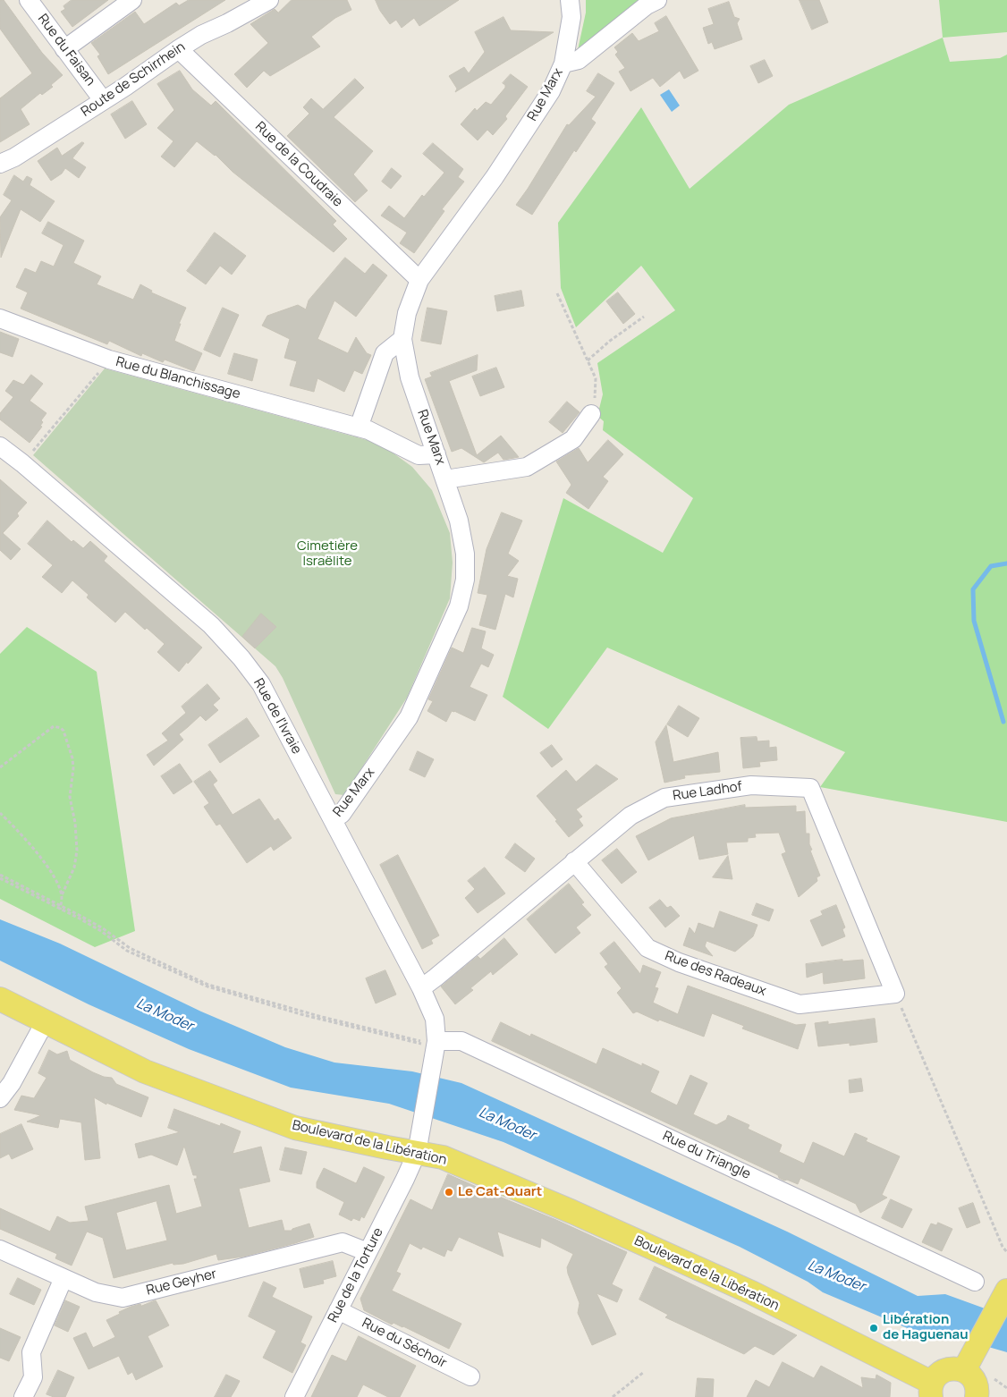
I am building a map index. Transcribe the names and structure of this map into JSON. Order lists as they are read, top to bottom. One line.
{"streets":{"main road":["Boulevard de la Libération"],"street":["Rue du Faisan","Route de Schirrhein","Rue Marx","Rue de la Coudraie","Rue du Blanchissage","Rue de l'Ivraie","Rue Ladhof","Rue des Radeaux","Rue du Triangle","Rue de la Torture","Rue Geyher","Rue du Séchoir"]},"crossings":[["Rue du Faisan","Route de Schirrhein"],["Route de Schirrhein","Rue de la Coudraie"],["Rue Marx","Rue de la Coudraie"],["Rue Marx","Rue du Blanchissage"],["Rue Marx","Rue de l'Ivraie"],["Rue de l'Ivraie","Rue Ladhof"],["Rue de l'Ivraie","Rue du Triangle"],["Rue de l'Ivraie","Rue de la Torture"],["Rue Ladhof","Rue des Radeaux"],["Boulevard de la Libération","Rue de la Torture"],["Rue de la Torture","Rue Geyher"],["Rue de la Torture","Rue du Séchoir"]],"water":["La Moder"],"parks":["Cimetière Israëlite"],"places":["Le Cat-Quart","Libération de Haguenau"]}
